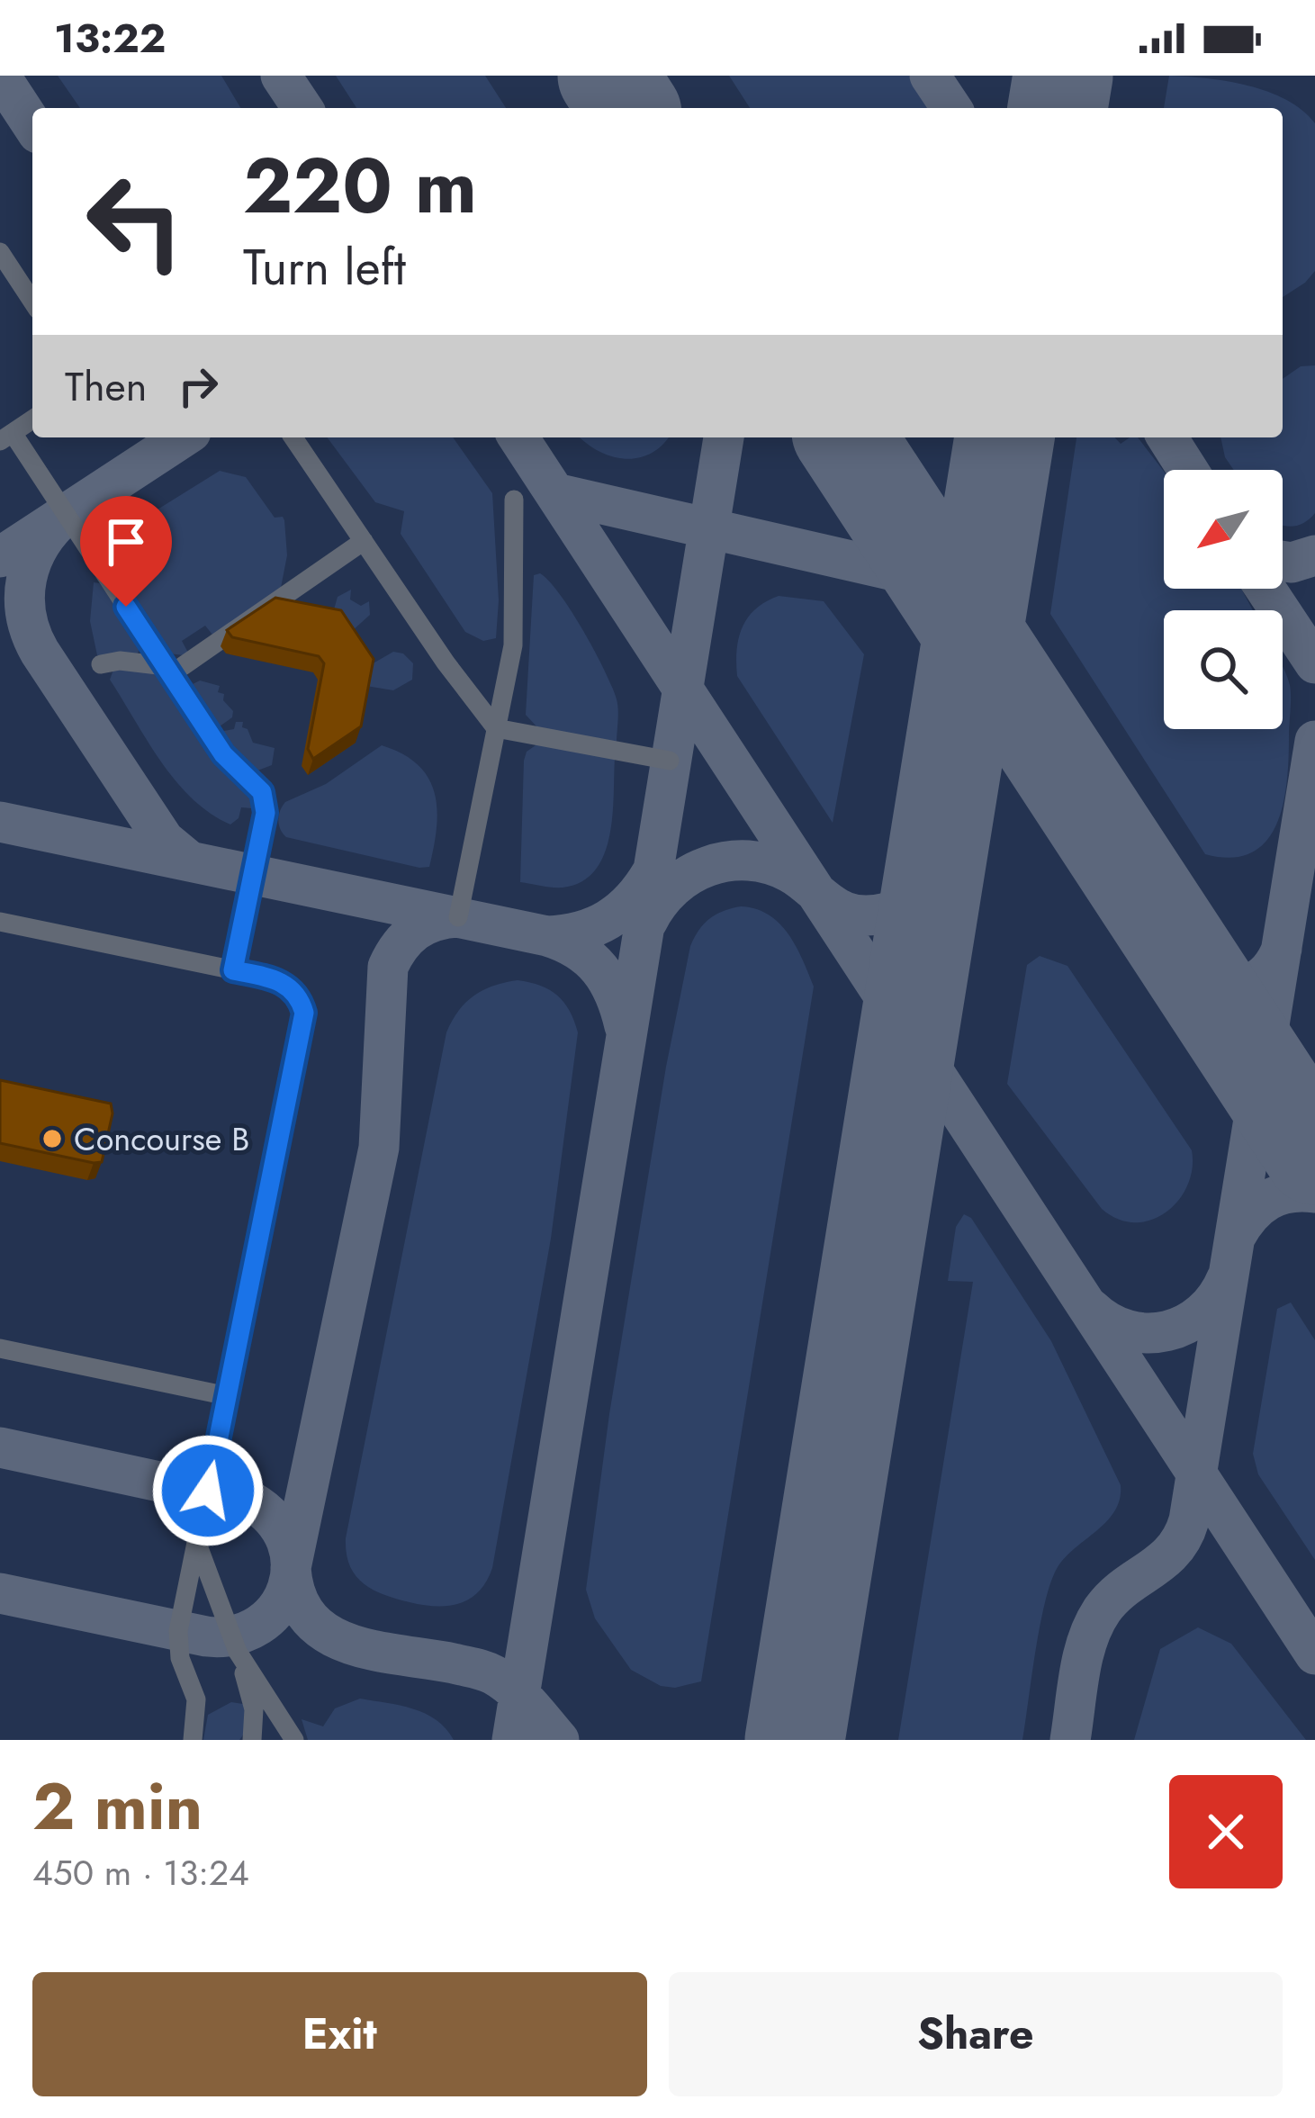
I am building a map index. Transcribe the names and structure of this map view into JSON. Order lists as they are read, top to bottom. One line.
{"places":["Concourse B"],"north":"bottom left","page":{"status":"13:22","turn":["220 m","Turn left"],"then":"Then","heading":["2 min","450 m · 13:24"],"buttons":["Exit","Share"]}}
